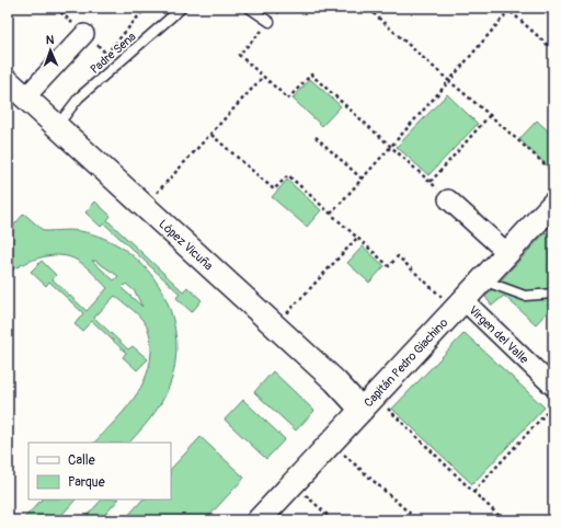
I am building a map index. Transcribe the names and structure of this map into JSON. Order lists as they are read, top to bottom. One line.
{"streets":{"street":["López Vicuña","Virgen del Valle","Capitán Pedro Giachino"],"lane":["Padre Sena"]},"crossings":[["Padre Sena","López Vicuña"],["López Vicuña","Capitán Pedro Giachino"],["Virgen del Valle","Capitán Pedro Giachino"]],"legend":["Calle","Parque"],"north":"top"}
